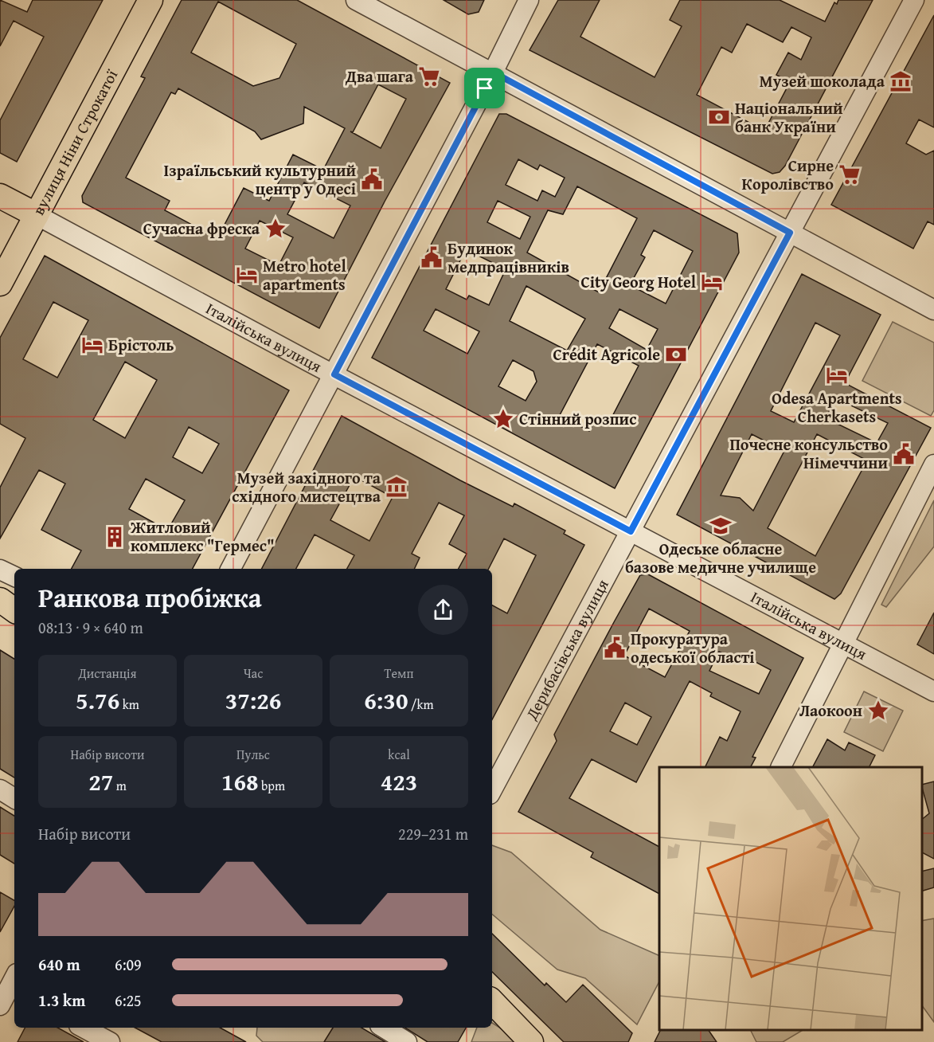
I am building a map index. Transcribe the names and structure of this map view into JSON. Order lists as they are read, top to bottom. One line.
{"streets":{"main road":["вулиця Ніни Строкатої","Італійська вулиця"],"street":["Дерибасівська вулиця"]},"crossings":[["вулиця Ніни Строкатої","Італійська вулиця"],["Італійська вулиця","Дерибасівська вулиця"]],"places":{"supermarket":["Два шага","Сирне Королiвство"],"museum":["Музей шоколада","Музей західного та східного мистецтва"],"bank":["Національний банк України","Crédit Agricole"],"public building":["Ізраїльський культурний центр у Одесі","Будинок медпрацівників","Почесне консульство Німеччини","Прокуратура одеської області"],"place":["Сучасна фреска","Стінний розпис","Лаокоон"],"hotel":["Metro hotel apartments","City Georg Hotel","Брістоль","Odesa Apartments Cherkasets"],"school or university":["Одеське обласне базове медичне училище"],"building":["Житловий комплекс \"Гермес\""]},"page":{"heading":["Ранкова пробіжка","08:13 · 9 × 640 m"],"stats":[["Дистанція","5.76 km"],["Час","37:26"],["Темп","6:30 /km"],["Набір висоти","27 m"],["Пульс","168 bpm"],["kcal","423"]],"chart":["Набір висоти","229–231 m"],"list":[{"name":"640 m","note":"6:09"},{"name":"1.3 km","note":"6:25"}]}}
